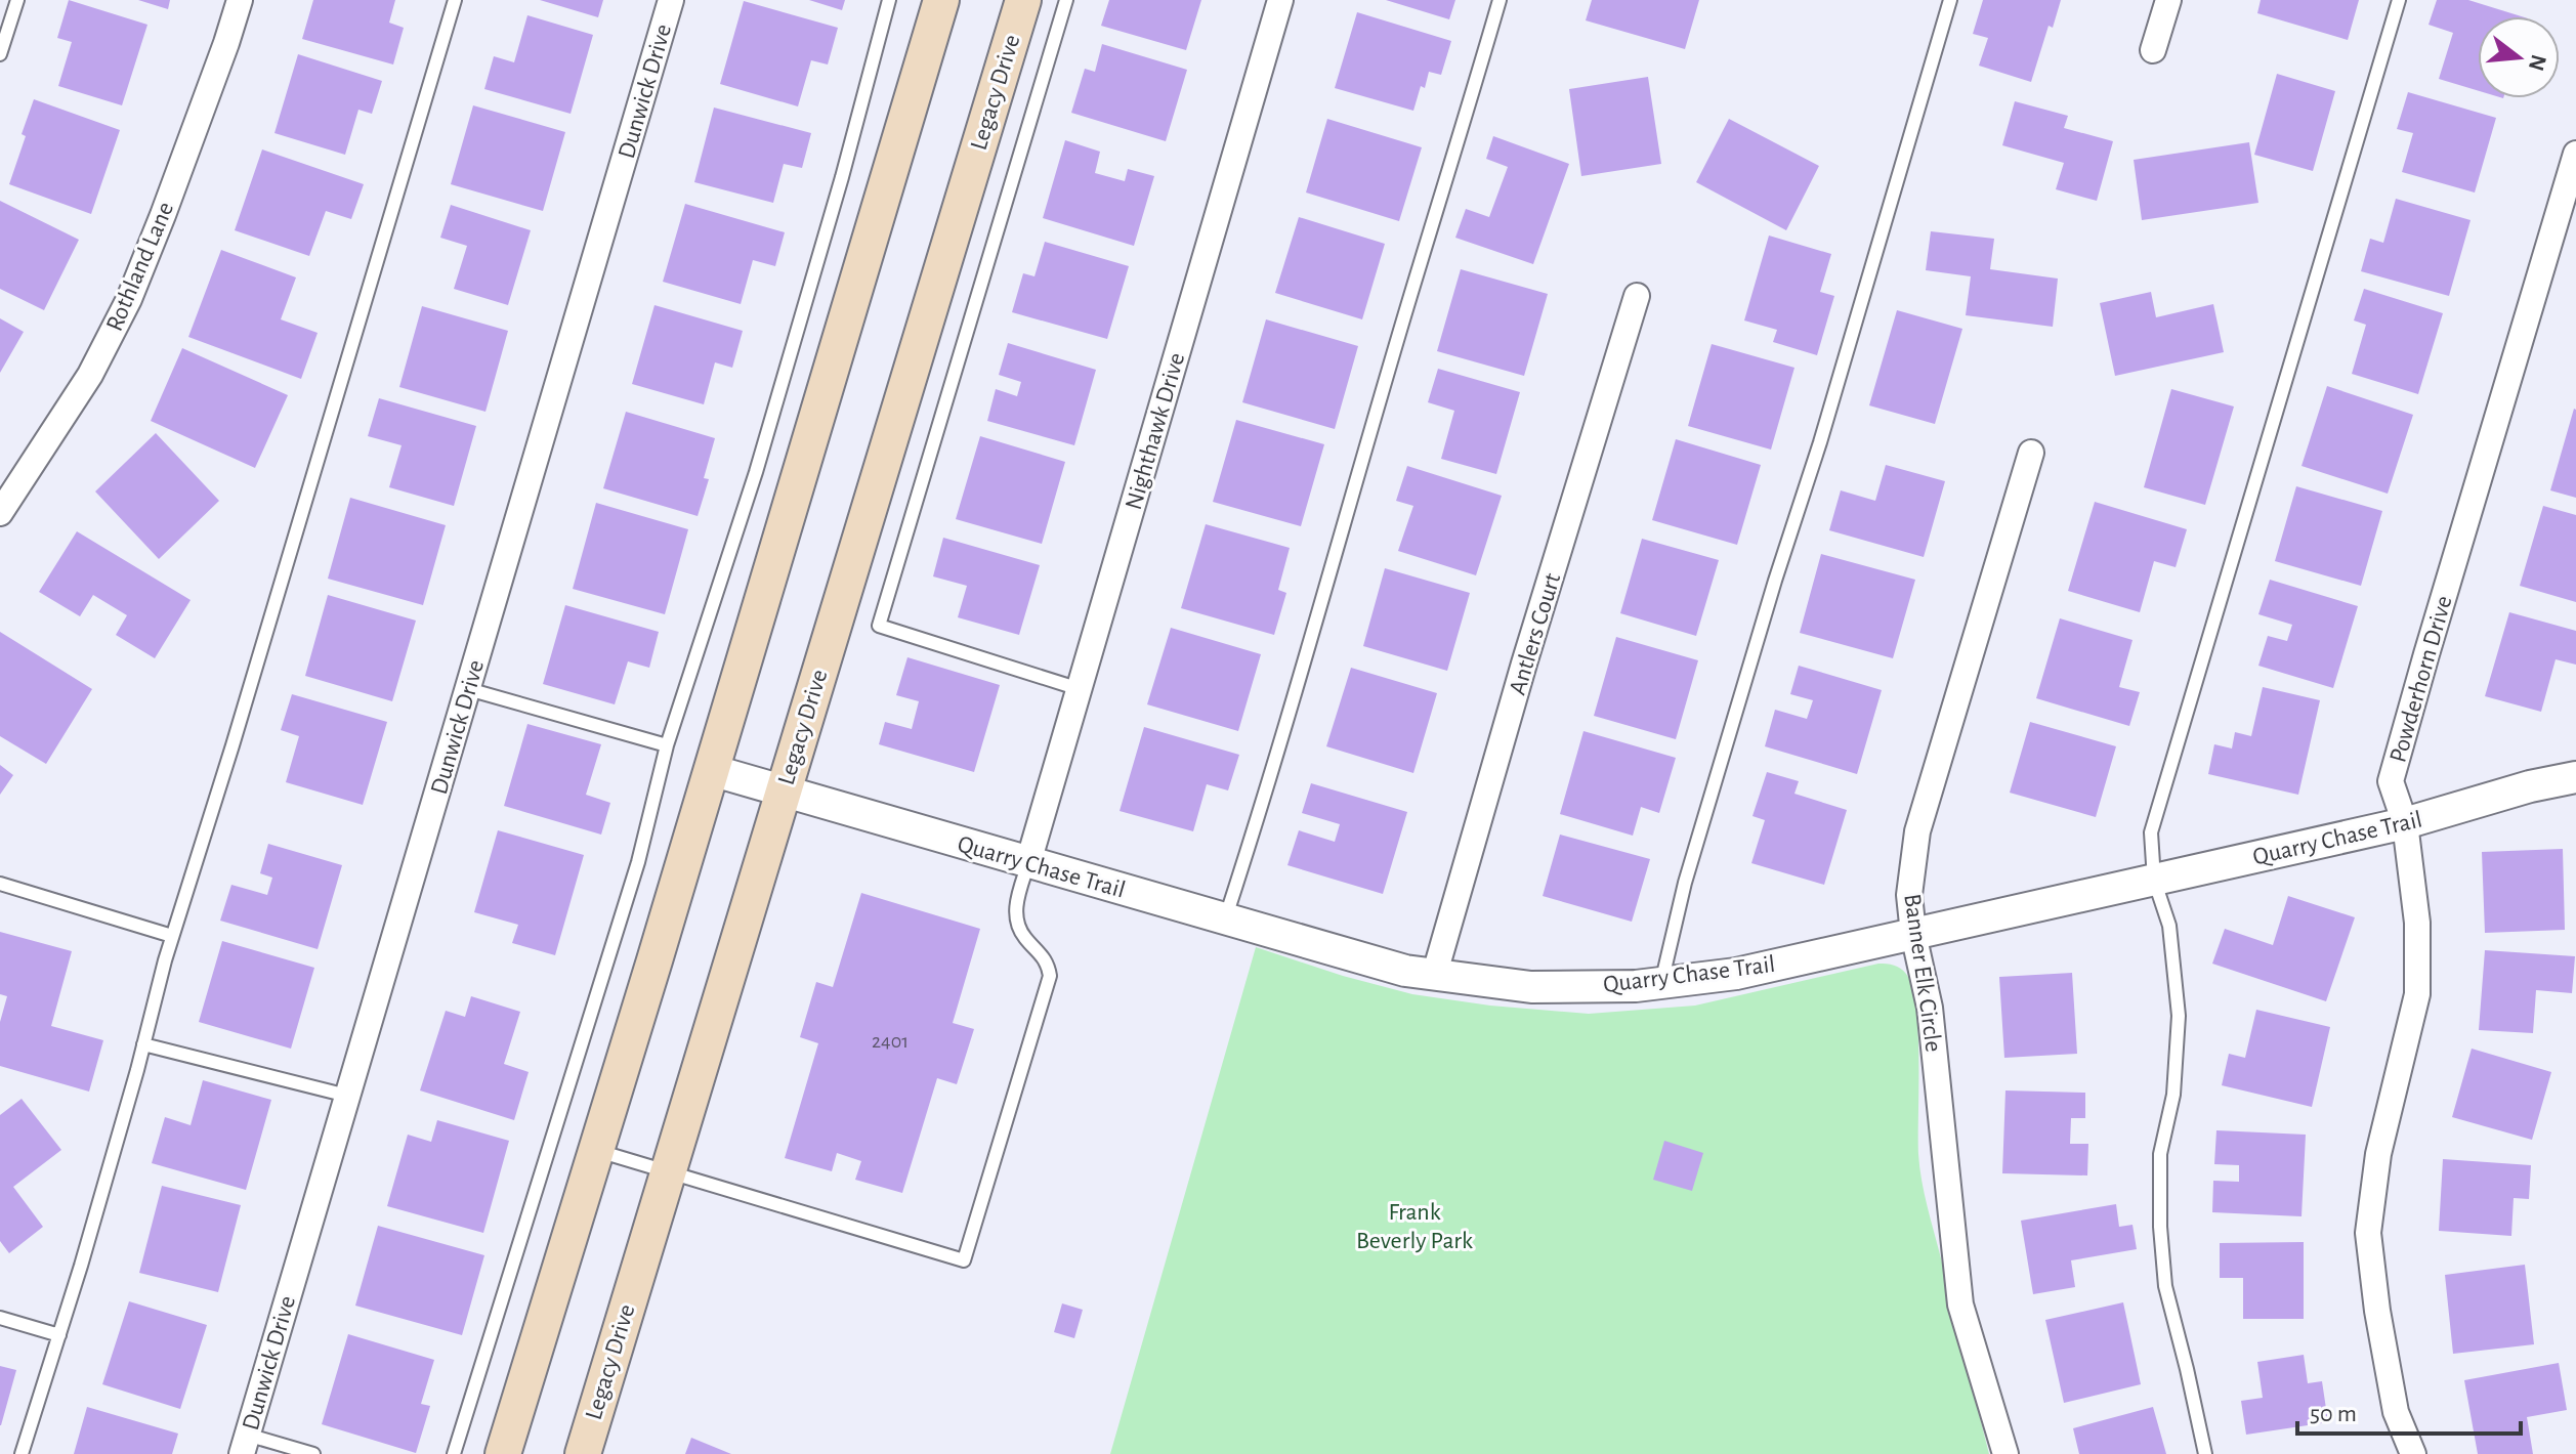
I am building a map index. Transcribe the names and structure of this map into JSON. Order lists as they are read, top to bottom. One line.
{"streets":{"main road":["Legacy Drive"],"street":["Dunwick Drive","Rothland Lane","Nighthawk Drive","Antlers Court","Powderhorn Drive","Quarry Chase Trail","Banner Elk Circle"]},"crossings":[["Legacy Drive","Quarry Chase Trail"],["Nighthawk Drive","Quarry Chase Trail"],["Antlers Court","Quarry Chase Trail"],["Powderhorn Drive","Quarry Chase Trail"],["Quarry Chase Trail","Banner Elk Circle"]],"parks":["Frank Beverly Park"],"house_numbers":["2401"],"scale_bar":"50 m","north":"right"}
